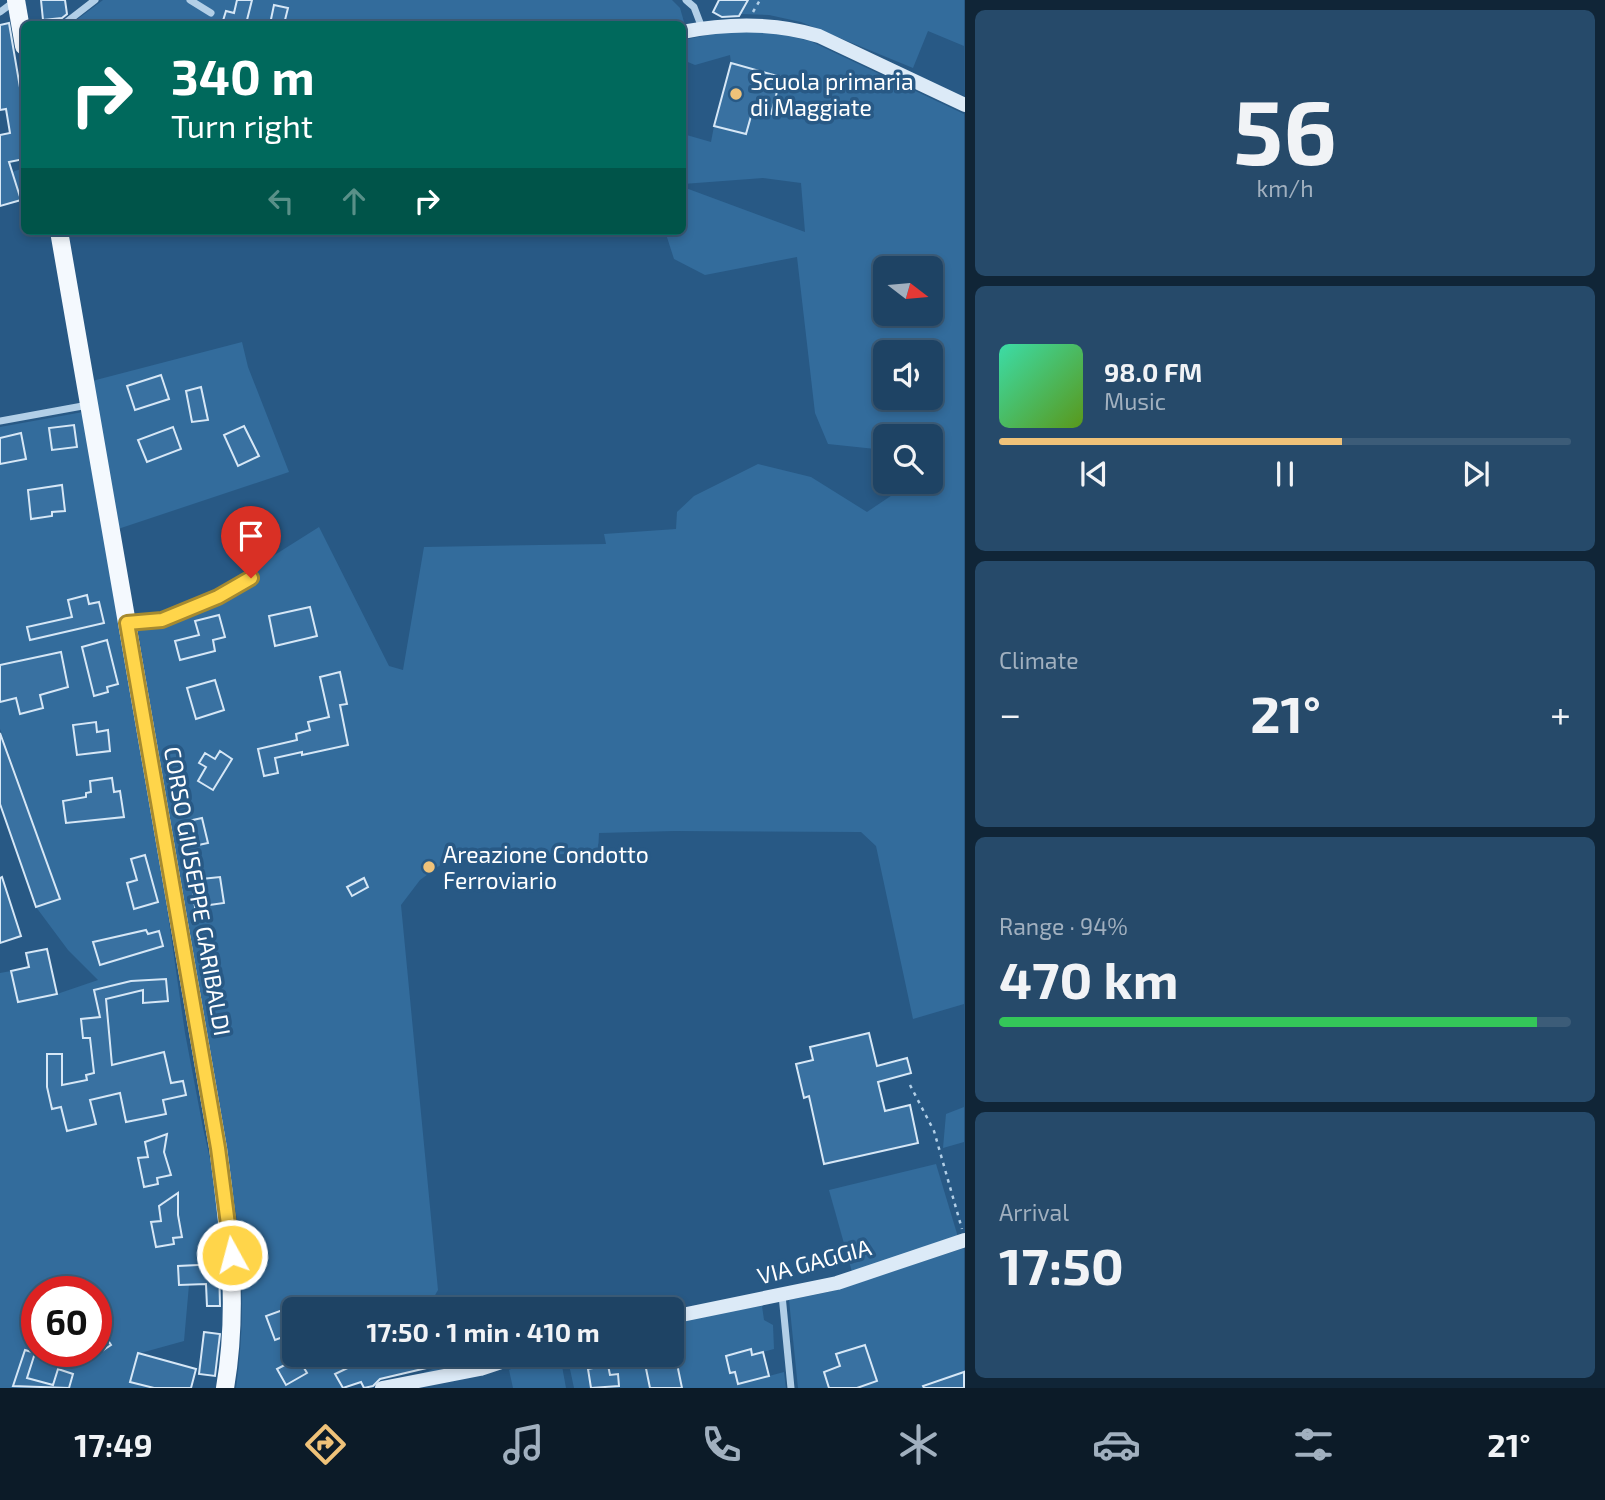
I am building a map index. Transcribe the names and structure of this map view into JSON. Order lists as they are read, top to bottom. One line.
{"streets":{"main road":["CORSO GIUSEPPE GARIBALDI"],"street":["VIA GAGGIA"]},"places":["Scuola primaria di Maggiate","Areazione Condotto Ferroviario"],"north":"right","page":{"tile":[["56","km/h"],"Climate",["Range · 94%","470 km"],["Arrival","17:50"]],"turn":["340 m","Turn right"],"song":["98.0 FM","Music"],"heat":["−","21°","+"],"limit":"60","trip":"17:50 · 1 min · 410 m","tabs":["17:49","21°"]}}
